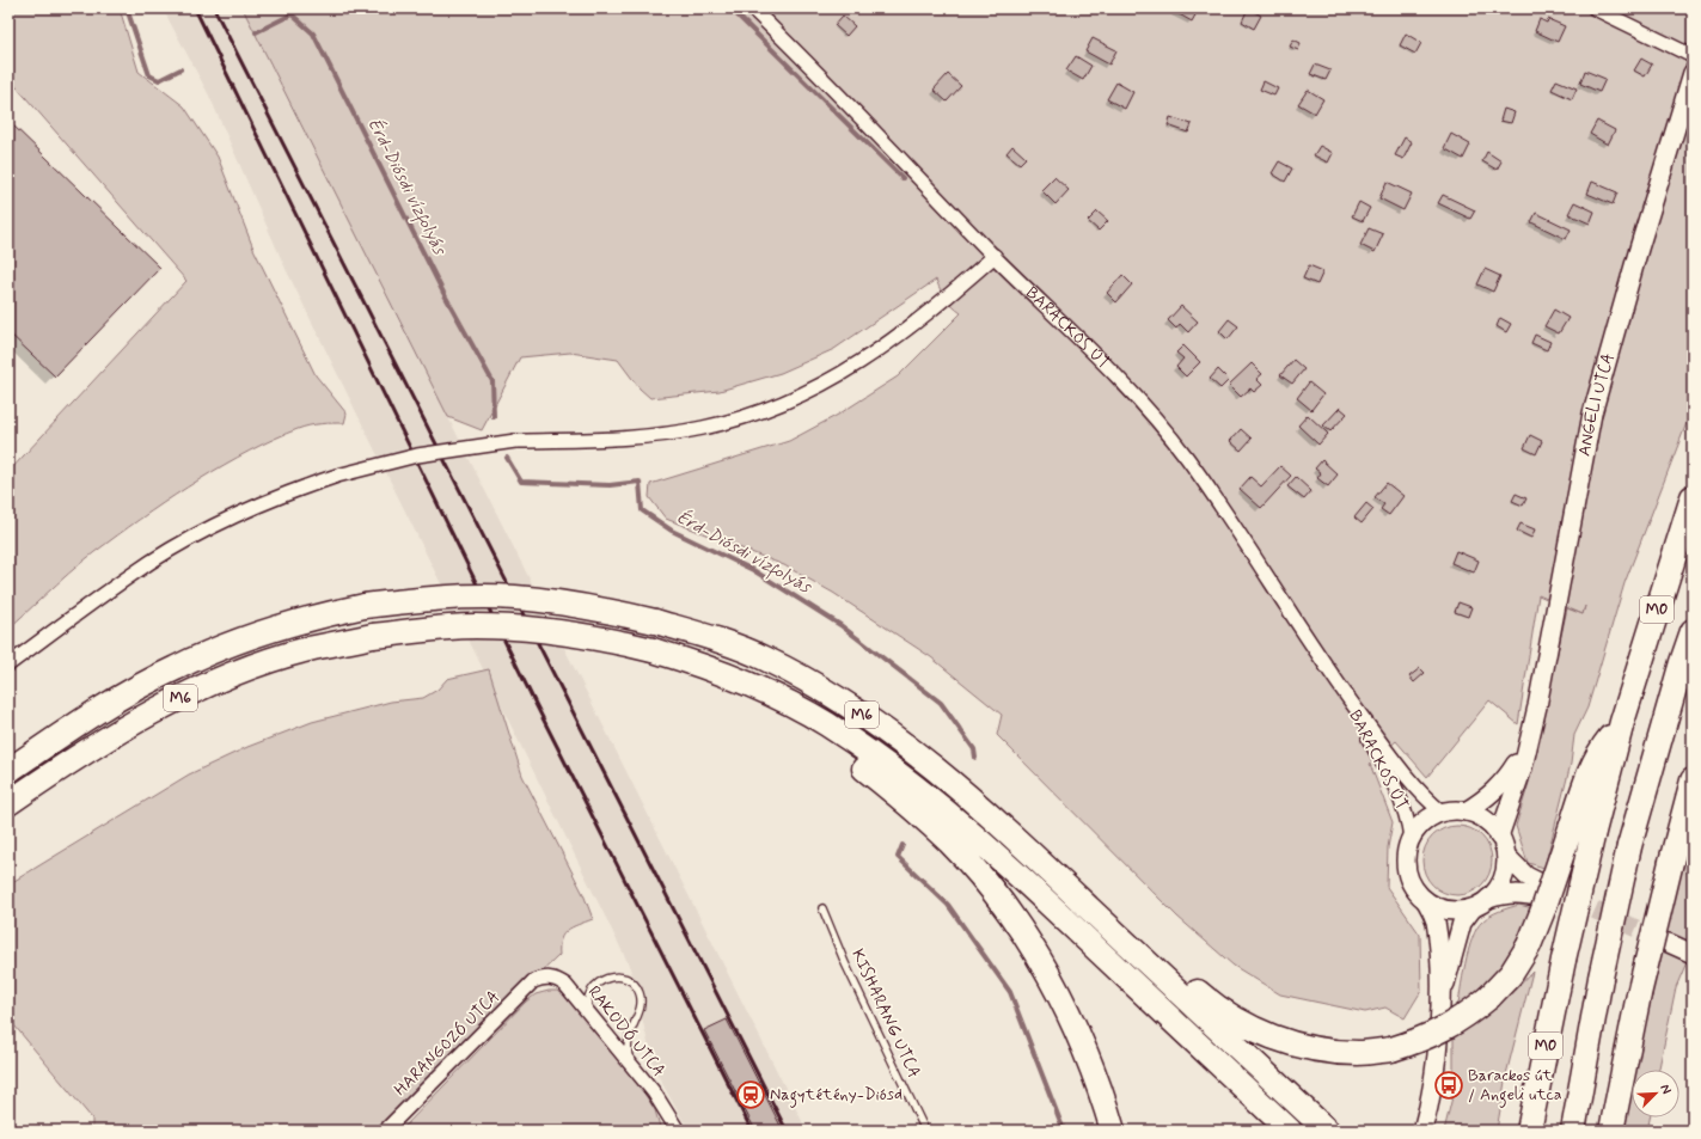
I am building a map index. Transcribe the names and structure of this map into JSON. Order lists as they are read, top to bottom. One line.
{"streets":{"highway":["M0","M6"],"street":["BARACKOS ÚT","ANGELI UTCA","RAKODÓ UTCA","HARANGOZÓ UTCA"],"lane":["KISHARANG UTCA"]},"crossings":[["BARACKOS ÚT","ANGELI UTCA"],["RAKODÓ UTCA","HARANGOZÓ UTCA"]],"water":["Érd-Diósdi vízfolyás"],"places":{"bus stop":["Barackos út / Angeli utca"],"station":["Nagytétény-Diósd"]},"north":"top right"}
